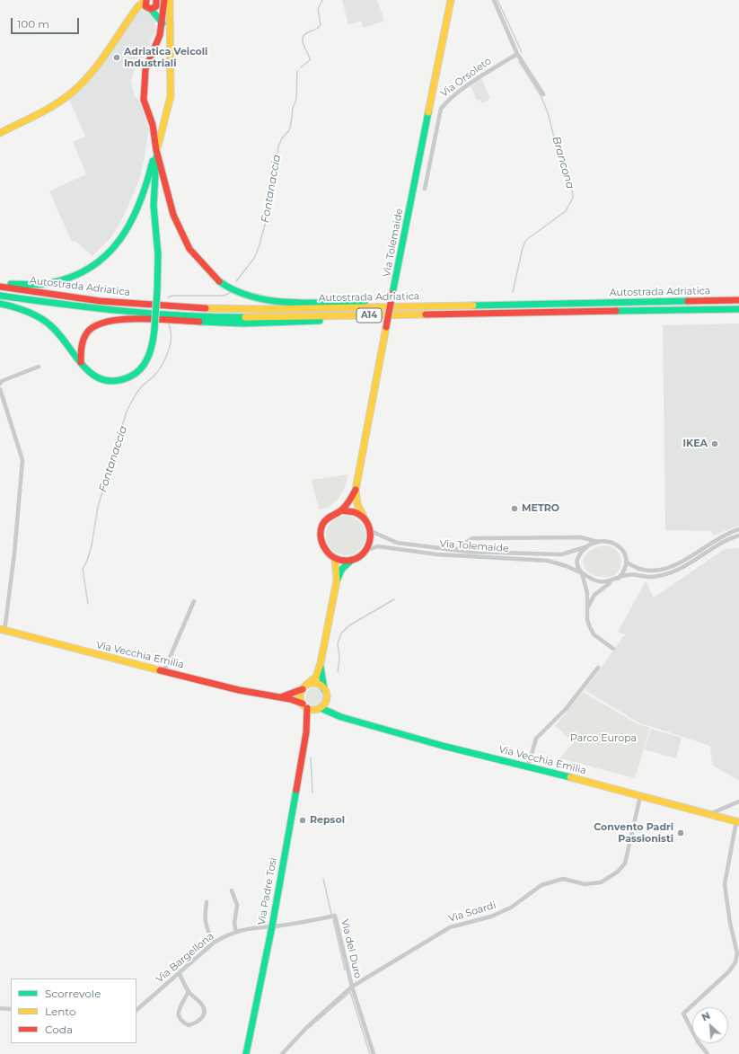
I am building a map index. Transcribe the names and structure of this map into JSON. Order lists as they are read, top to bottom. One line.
{"streets":{"main road":["Via Tolemaide","Autostrada Adriatica","A14","Via Vecchia Emilia","Via Padre Tosi"],"street":["Via Orsoleto","Via Soardi","Via del Duro","Via Bargellona"]},"crossings":[["Via Tolemaide","Via Vecchia Emilia"],["Via Vecchia Emilia","Via Soardi"],["Via Padre Tosi","Via Bargellona"],["Via Soardi","Via del Duro"],["Via del Duro","Via Bargellona"]],"water":["Brancona","Fontanaccia"],"parks":["Parco Europa"],"places":["Adriatica Veicoli Industriali","IKEA","METRO","Repsol","Convento Padri Passionisti"],"legend":["Scorrevole","Lento","Coda"],"scale_bar":"100 m","north":"top left"}
